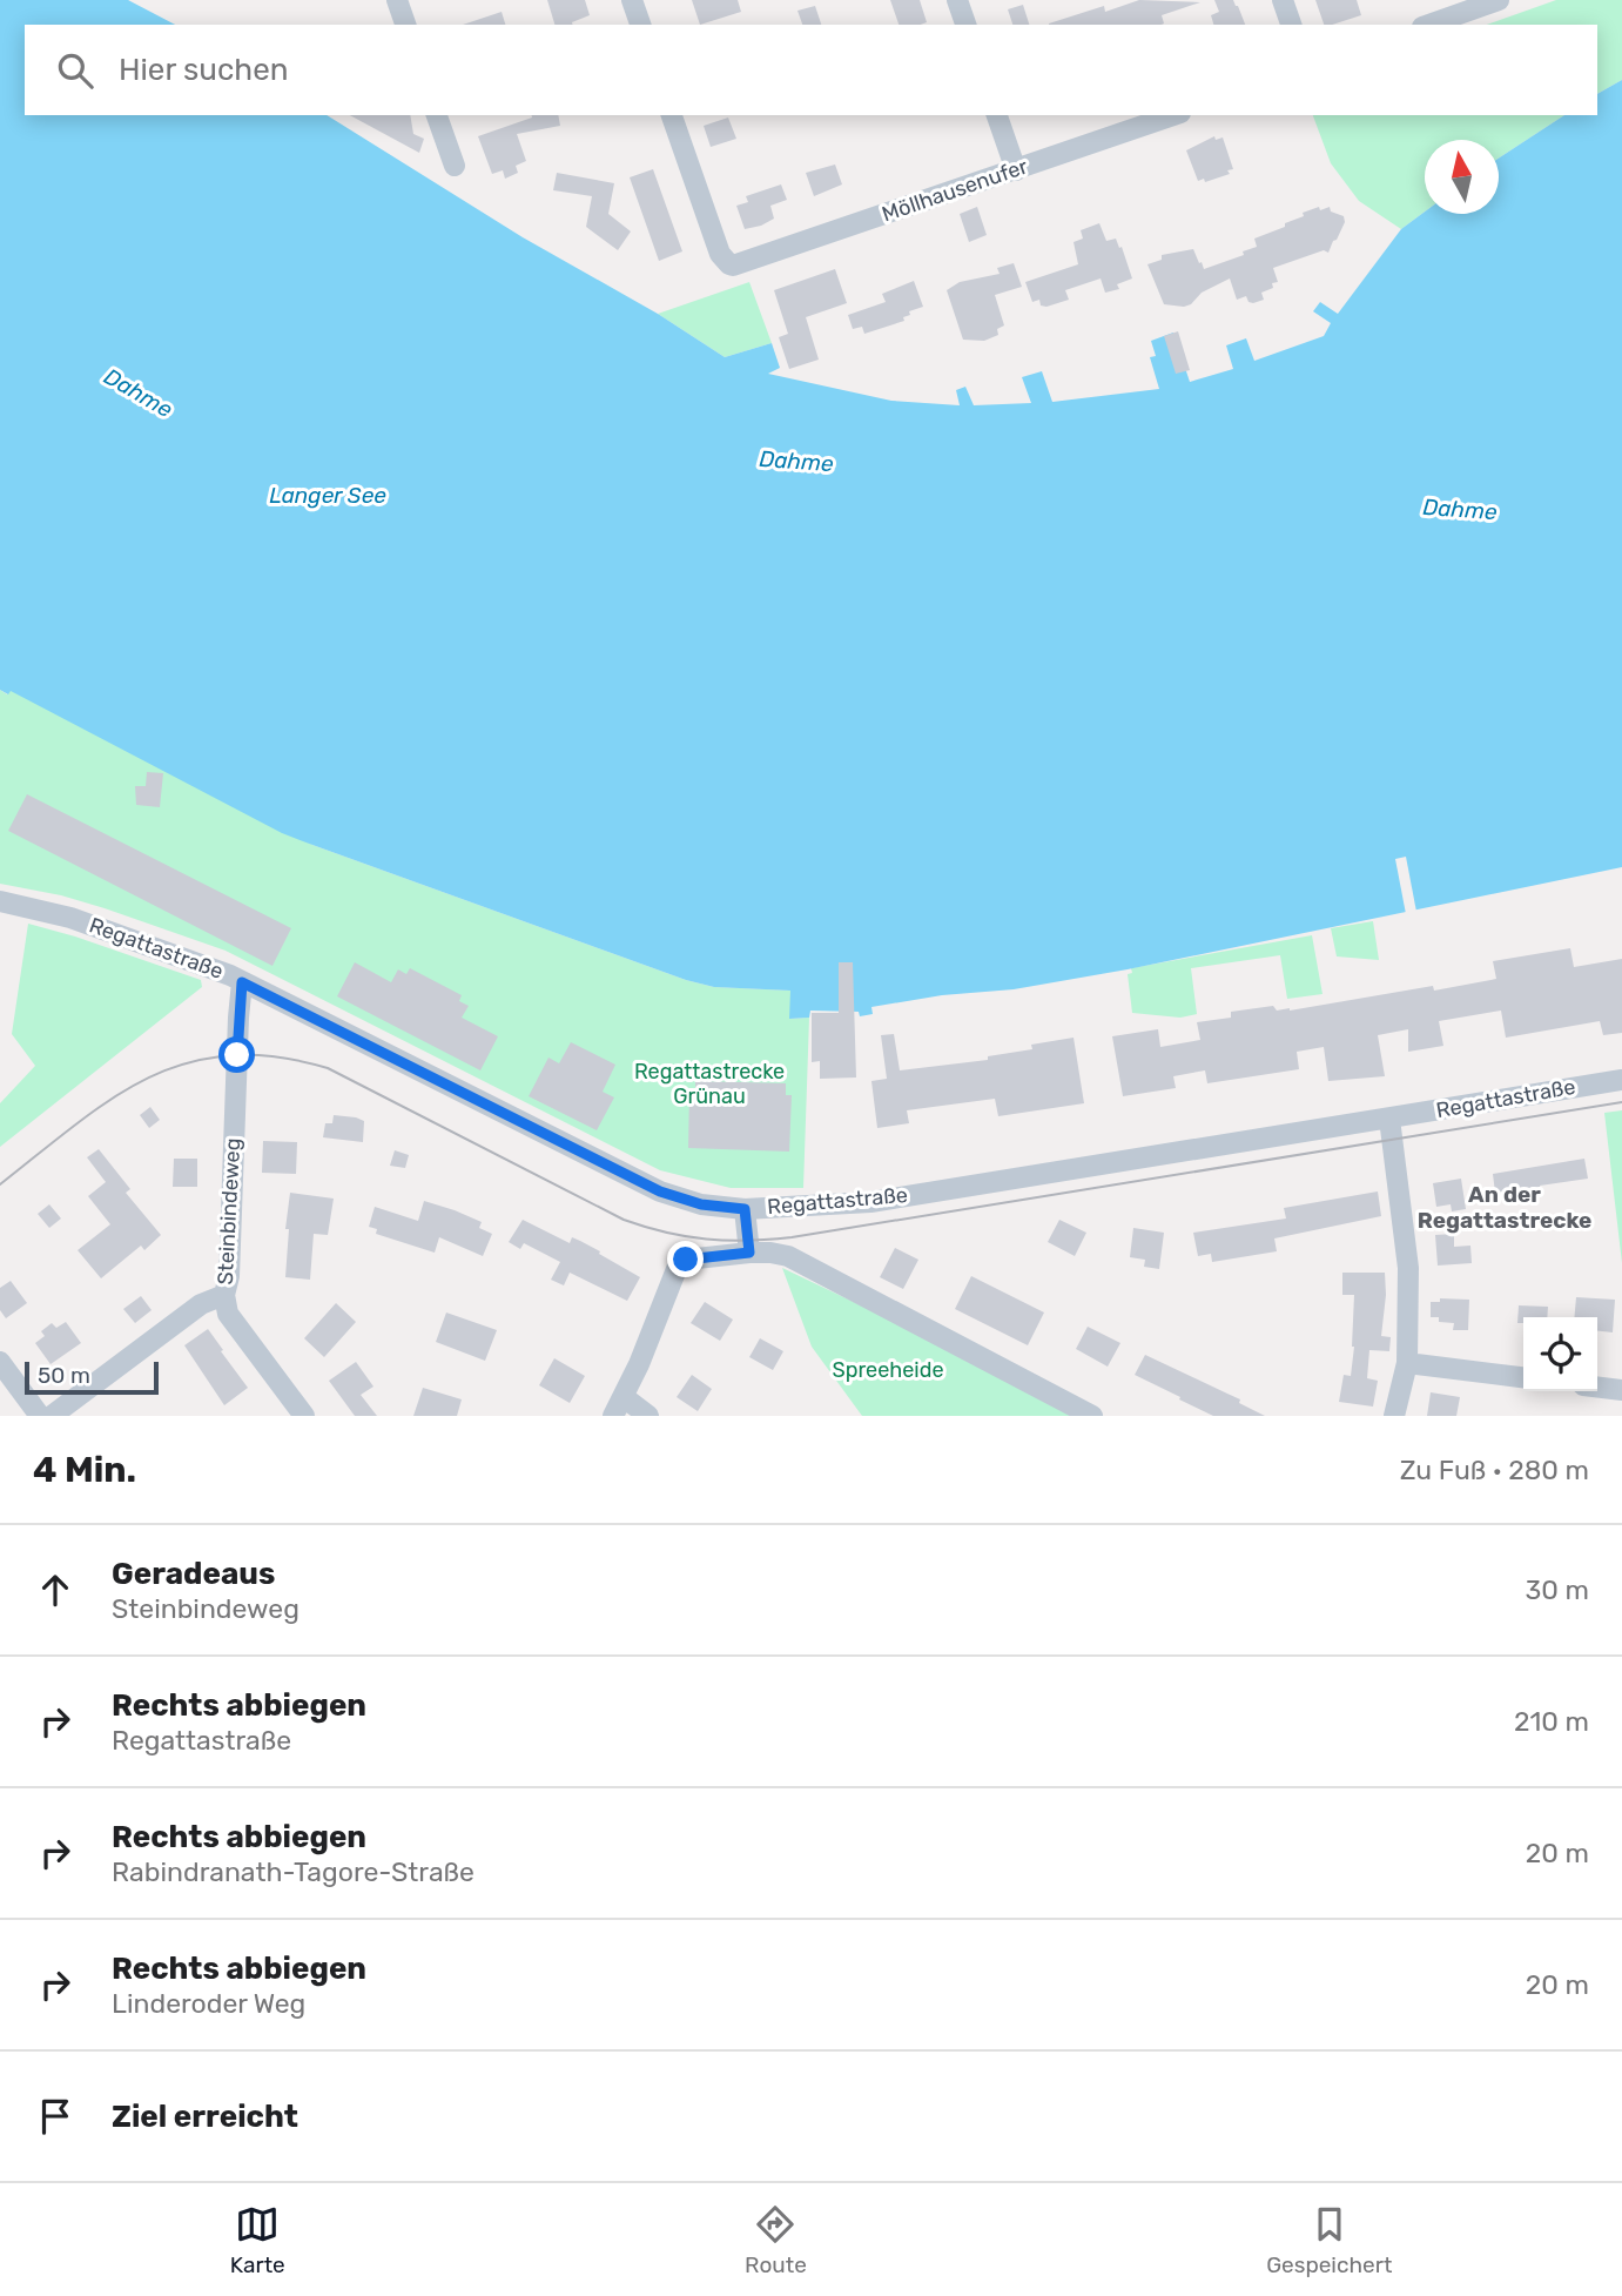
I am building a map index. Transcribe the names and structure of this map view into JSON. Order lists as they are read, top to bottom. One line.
{"streets":{"street":["Möllhausenufer","Regattastraße","Steinbindeweg"]},"crossings":[["Regattastraße","Steinbindeweg"]],"districts":["An der Regattastrecke"],"water":["Dahme","Langer See"],"parks":["Regattastrecke Grünau","Spreeheide"],"scale_bar":"50 m","north":"top","page":{"search":"Hier suchen","scale":"50 m","heading":["4 Min.","Zu Fuß · 280 m"],"list":[["Geradeaus","Steinbindeweg","30 m"],["Rechts abbiegen","Regattastraße","210 m"],["Rechts abbiegen","Rabindranath-Tagore-Straße","20 m"],["Rechts abbiegen","Linderoder Weg","20 m"],"Ziel erreicht"],"nav":["Karte","Route","Gespeichert"]}}
